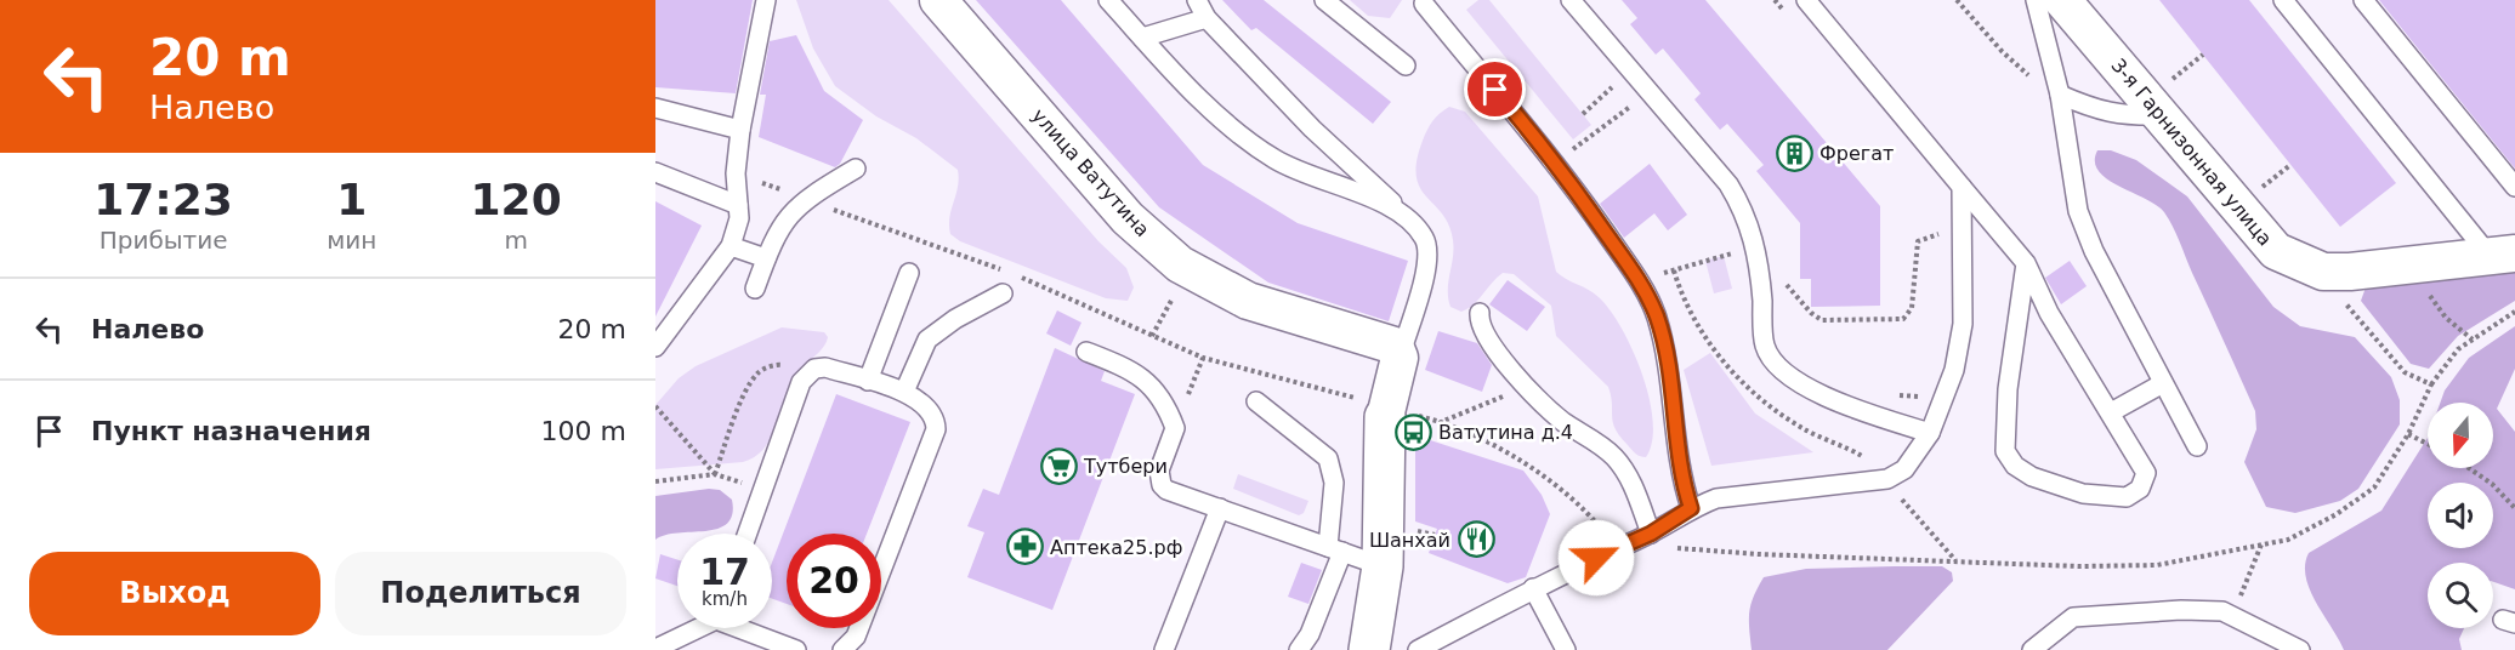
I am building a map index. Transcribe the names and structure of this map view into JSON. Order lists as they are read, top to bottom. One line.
{"streets":{"street":["3-я Гарнизонная улица","улица Ватутина"]},"places":{"building":["Фрегат"],"bus stop":["Ватутина д.4"],"supermarket":["Тутбери"],"restaurant":["Шанхай"],"pharmacy":["Аптека25.рф"]},"north":"bottom","page":{"turn":["20 m","Налево"],"eta":["17:23","Прибытие","1","мин","120","m"],"list":[{"name":"Налево","value":"20 m"},{"name":"Пункт назначения","value":"100 m"}],"speed":"17 km/h","limit":"20","buttons":["Выход","Поделиться"]}}
